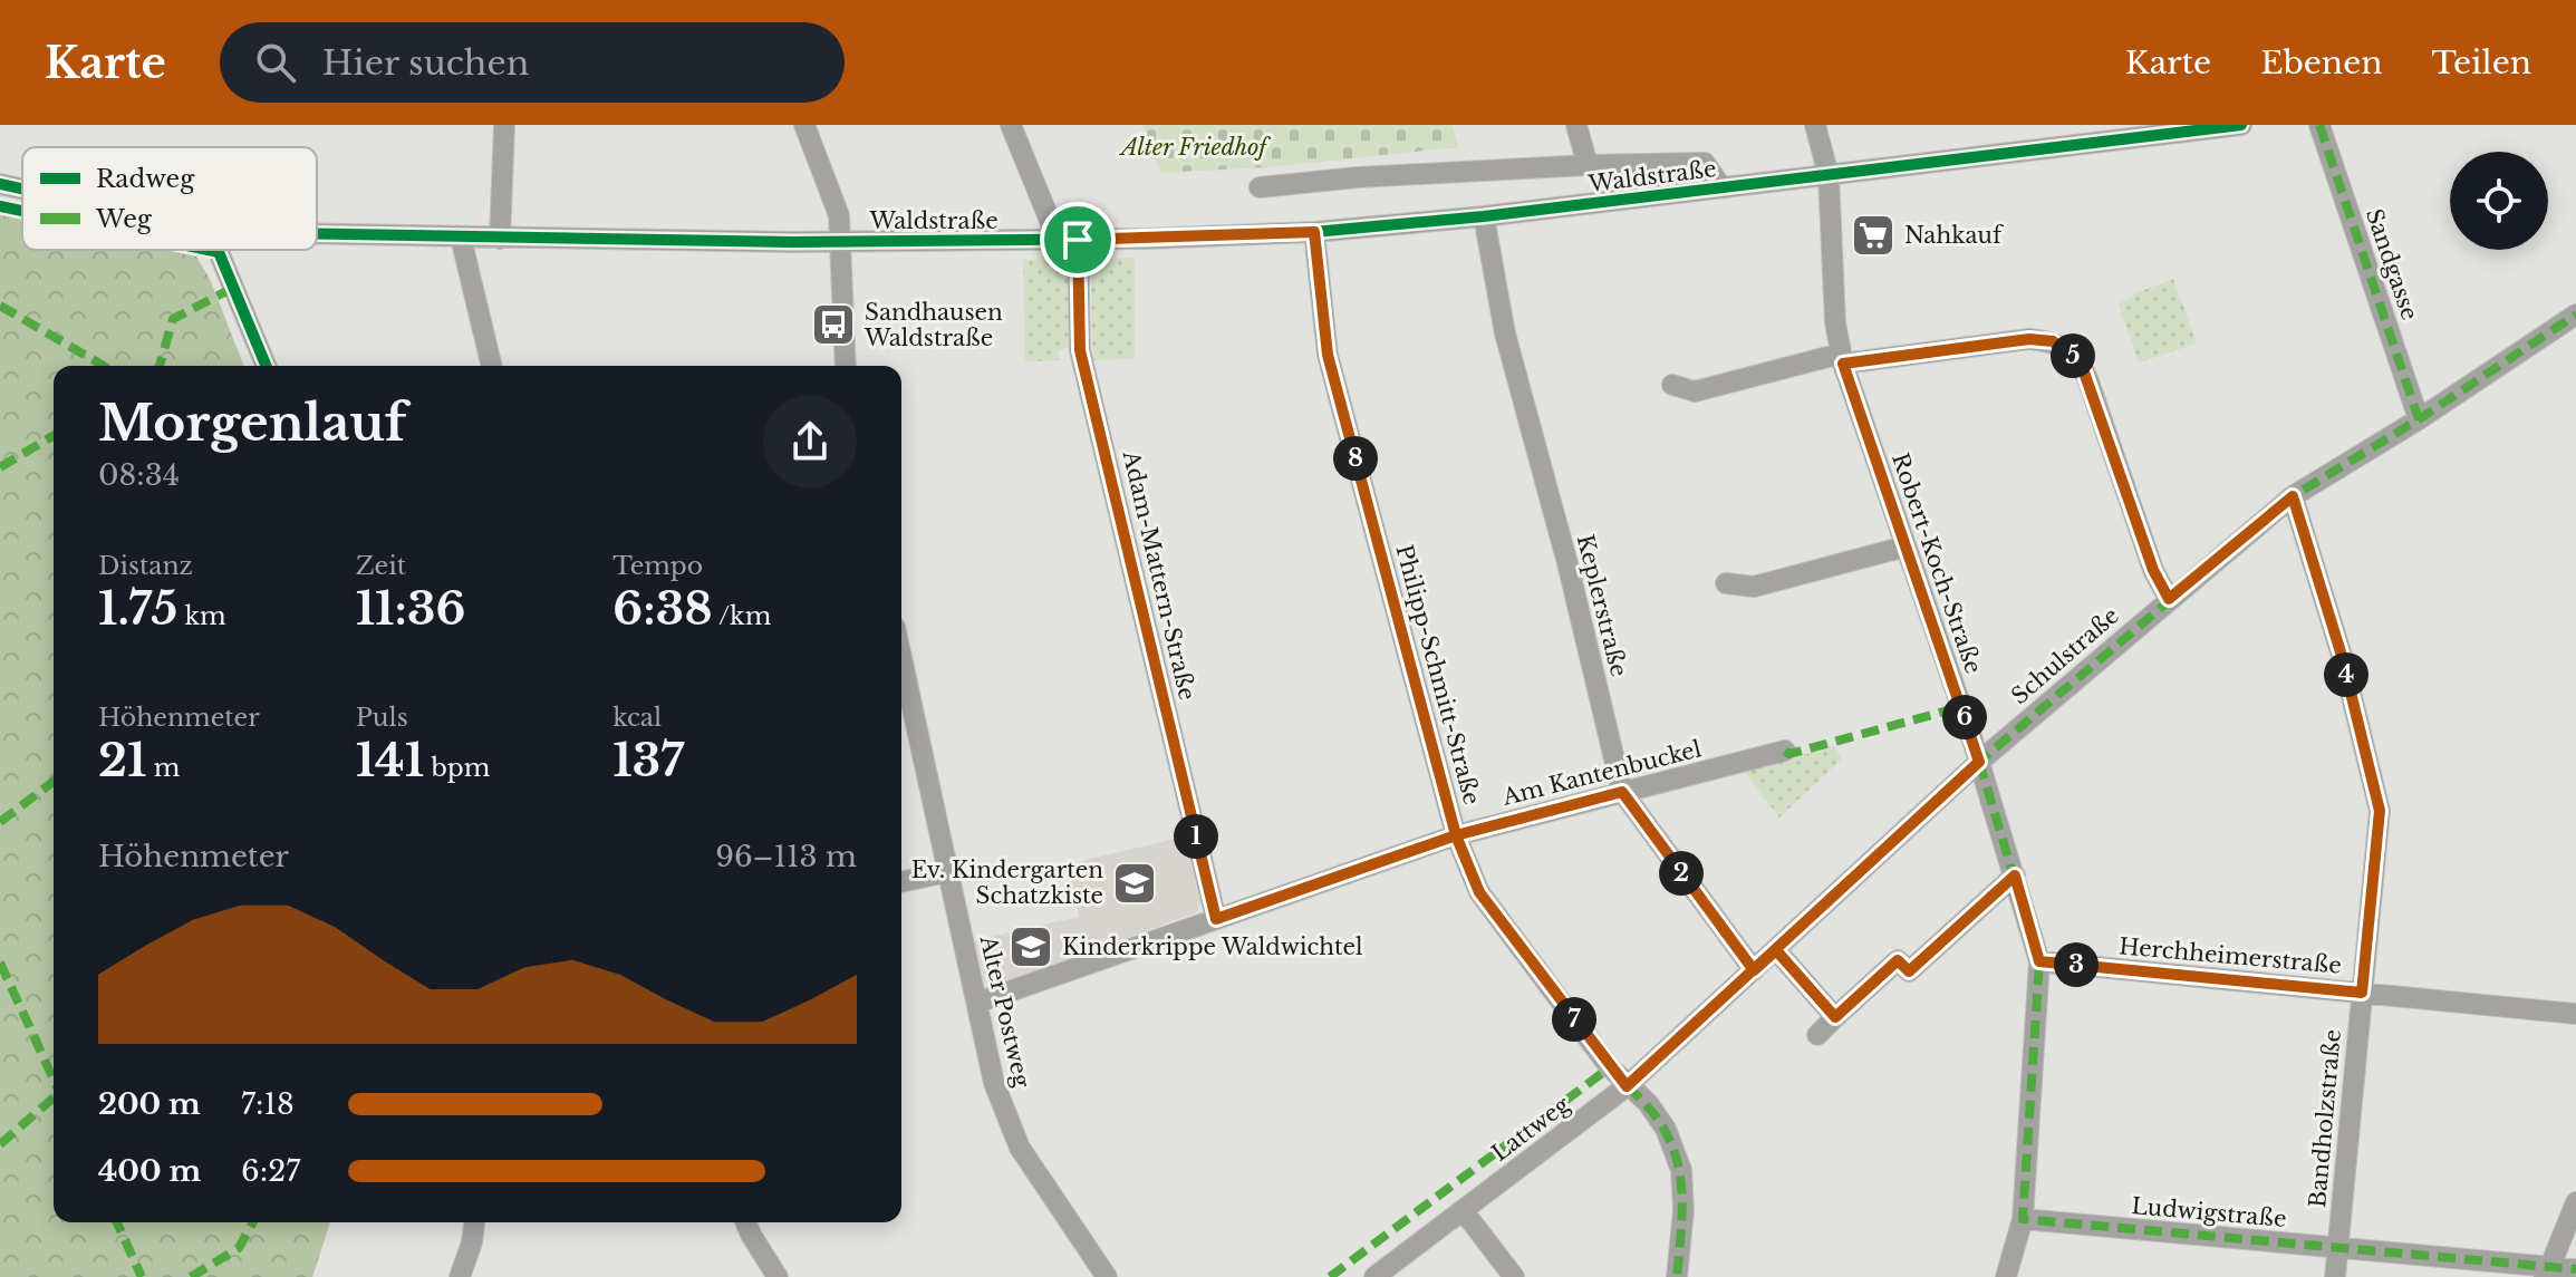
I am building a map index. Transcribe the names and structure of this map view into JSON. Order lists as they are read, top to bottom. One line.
{"streets":{"street":["Waldstraße","Sandgasse","Robert-Koch-Straße","Adam-Mattern-Straße","Keplerstraße","Schulstraße","Philipp-Schmitt-Straße","Am Kantenbuckel","Herchheimerstraße","Alter Postweg","Bandholzstraße","Lattweg","Ludwigstraße"]},"crossings":[["Waldstraße","Robert-Koch-Straße"],["Waldstraße","Adam-Mattern-Straße"],["Waldstraße","Keplerstraße"],["Waldstraße","Philipp-Schmitt-Straße"],["Sandgasse","Schulstraße"],["Robert-Koch-Straße","Schulstraße"],["Robert-Koch-Straße","Herchheimerstraße"],["Robert-Koch-Straße","Ludwigstraße"],["Adam-Mattern-Straße","Am Kantenbuckel"],["Keplerstraße","Schulstraße"],["Keplerstraße","Am Kantenbuckel"],["Schulstraße","Philipp-Schmitt-Straße"],["Schulstraße","Bandholzstraße"],["Schulstraße","Lattweg"],["Philipp-Schmitt-Straße","Am Kantenbuckel"],["Philipp-Schmitt-Straße","Lattweg"],["Am Kantenbuckel","Alter Postweg"],["Herchheimerstraße","Bandholzstraße"],["Bandholzstraße","Ludwigstraße"]],"parks":["Alter Friedhof"],"places":{"supermarket":["Nahkauf"],"bus stop":["Sandhausen Waldstraße"],"school or university":["Ev. Kindergarten Schatzkiste","Kinderkrippe Waldwichtel"]},"legend":["Radweg","Weg"],"page":{"header":"Karte","search":"Hier suchen","nav":["Karte","Ebenen","Teilen"],"pins":["5","8","4","6","1","2","3","7"],"heading":["Morgenlauf","08:34"],"stats":[["Distanz","1.75 km"],["Zeit","11:36"],["Tempo","6:38 /km"],["Höhenmeter","21 m"],["Puls","141 bpm"],["kcal","137"]],"chart":["Höhenmeter","96–113 m"],"list":[{"name":"200 m","note":"7:18"},{"name":"400 m","note":"6:27"}]}}
